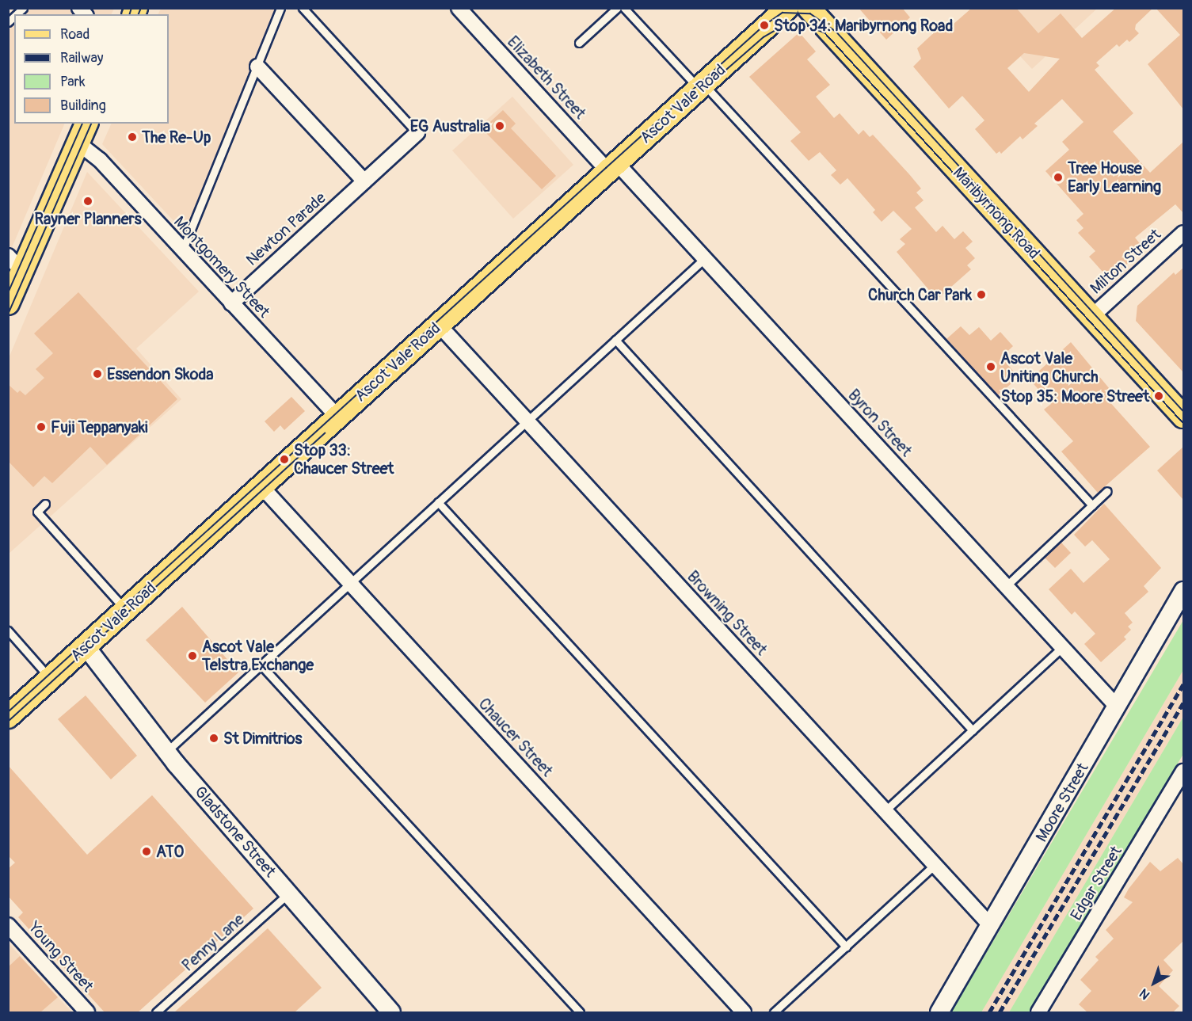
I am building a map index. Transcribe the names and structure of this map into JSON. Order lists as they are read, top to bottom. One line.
{"streets":{"main road":["Ascot Vale Road","Maribyrnong Road"],"street":["Elizabeth Street","Newton Parade","Milton Street","Montgomery Street","Byron Street","Browning Street","Chaucer Street","Moore Street","Gladstone Street","Edgar Street","Young Street"],"lane":["Penny Lane"]},"crossings":[["Elizabeth Street","Ascot Vale Road"],["Elizabeth Street","Byron Street"],["Ascot Vale Road","Montgomery Street"],["Ascot Vale Road","Byron Street"],["Ascot Vale Road","Browning Street"],["Ascot Vale Road","Chaucer Street"],["Ascot Vale Road","Gladstone Street"],["Maribyrnong Road","Milton Street"],["Newton Parade","Montgomery Street"],["Byron Street","Moore Street"],["Browning Street","Moore Street"],["Gladstone Street","Penny Lane"]],"places":["Stop 34: Maribyrnong Road","EG Australia","The Re-Up","Tree House Early Learning","Rayner Planners","Church Car Park","Ascot Vale Uniting Church","Essendon Skoda","Stop 35: Moore Street","Fuji Teppanyaki","Stop 33: Chaucer Street","Ascot Vale Telstra Exchange","St Dimitrios","ATO"],"legend":["Road","Railway","Park","Building"],"north":"bottom left"}
